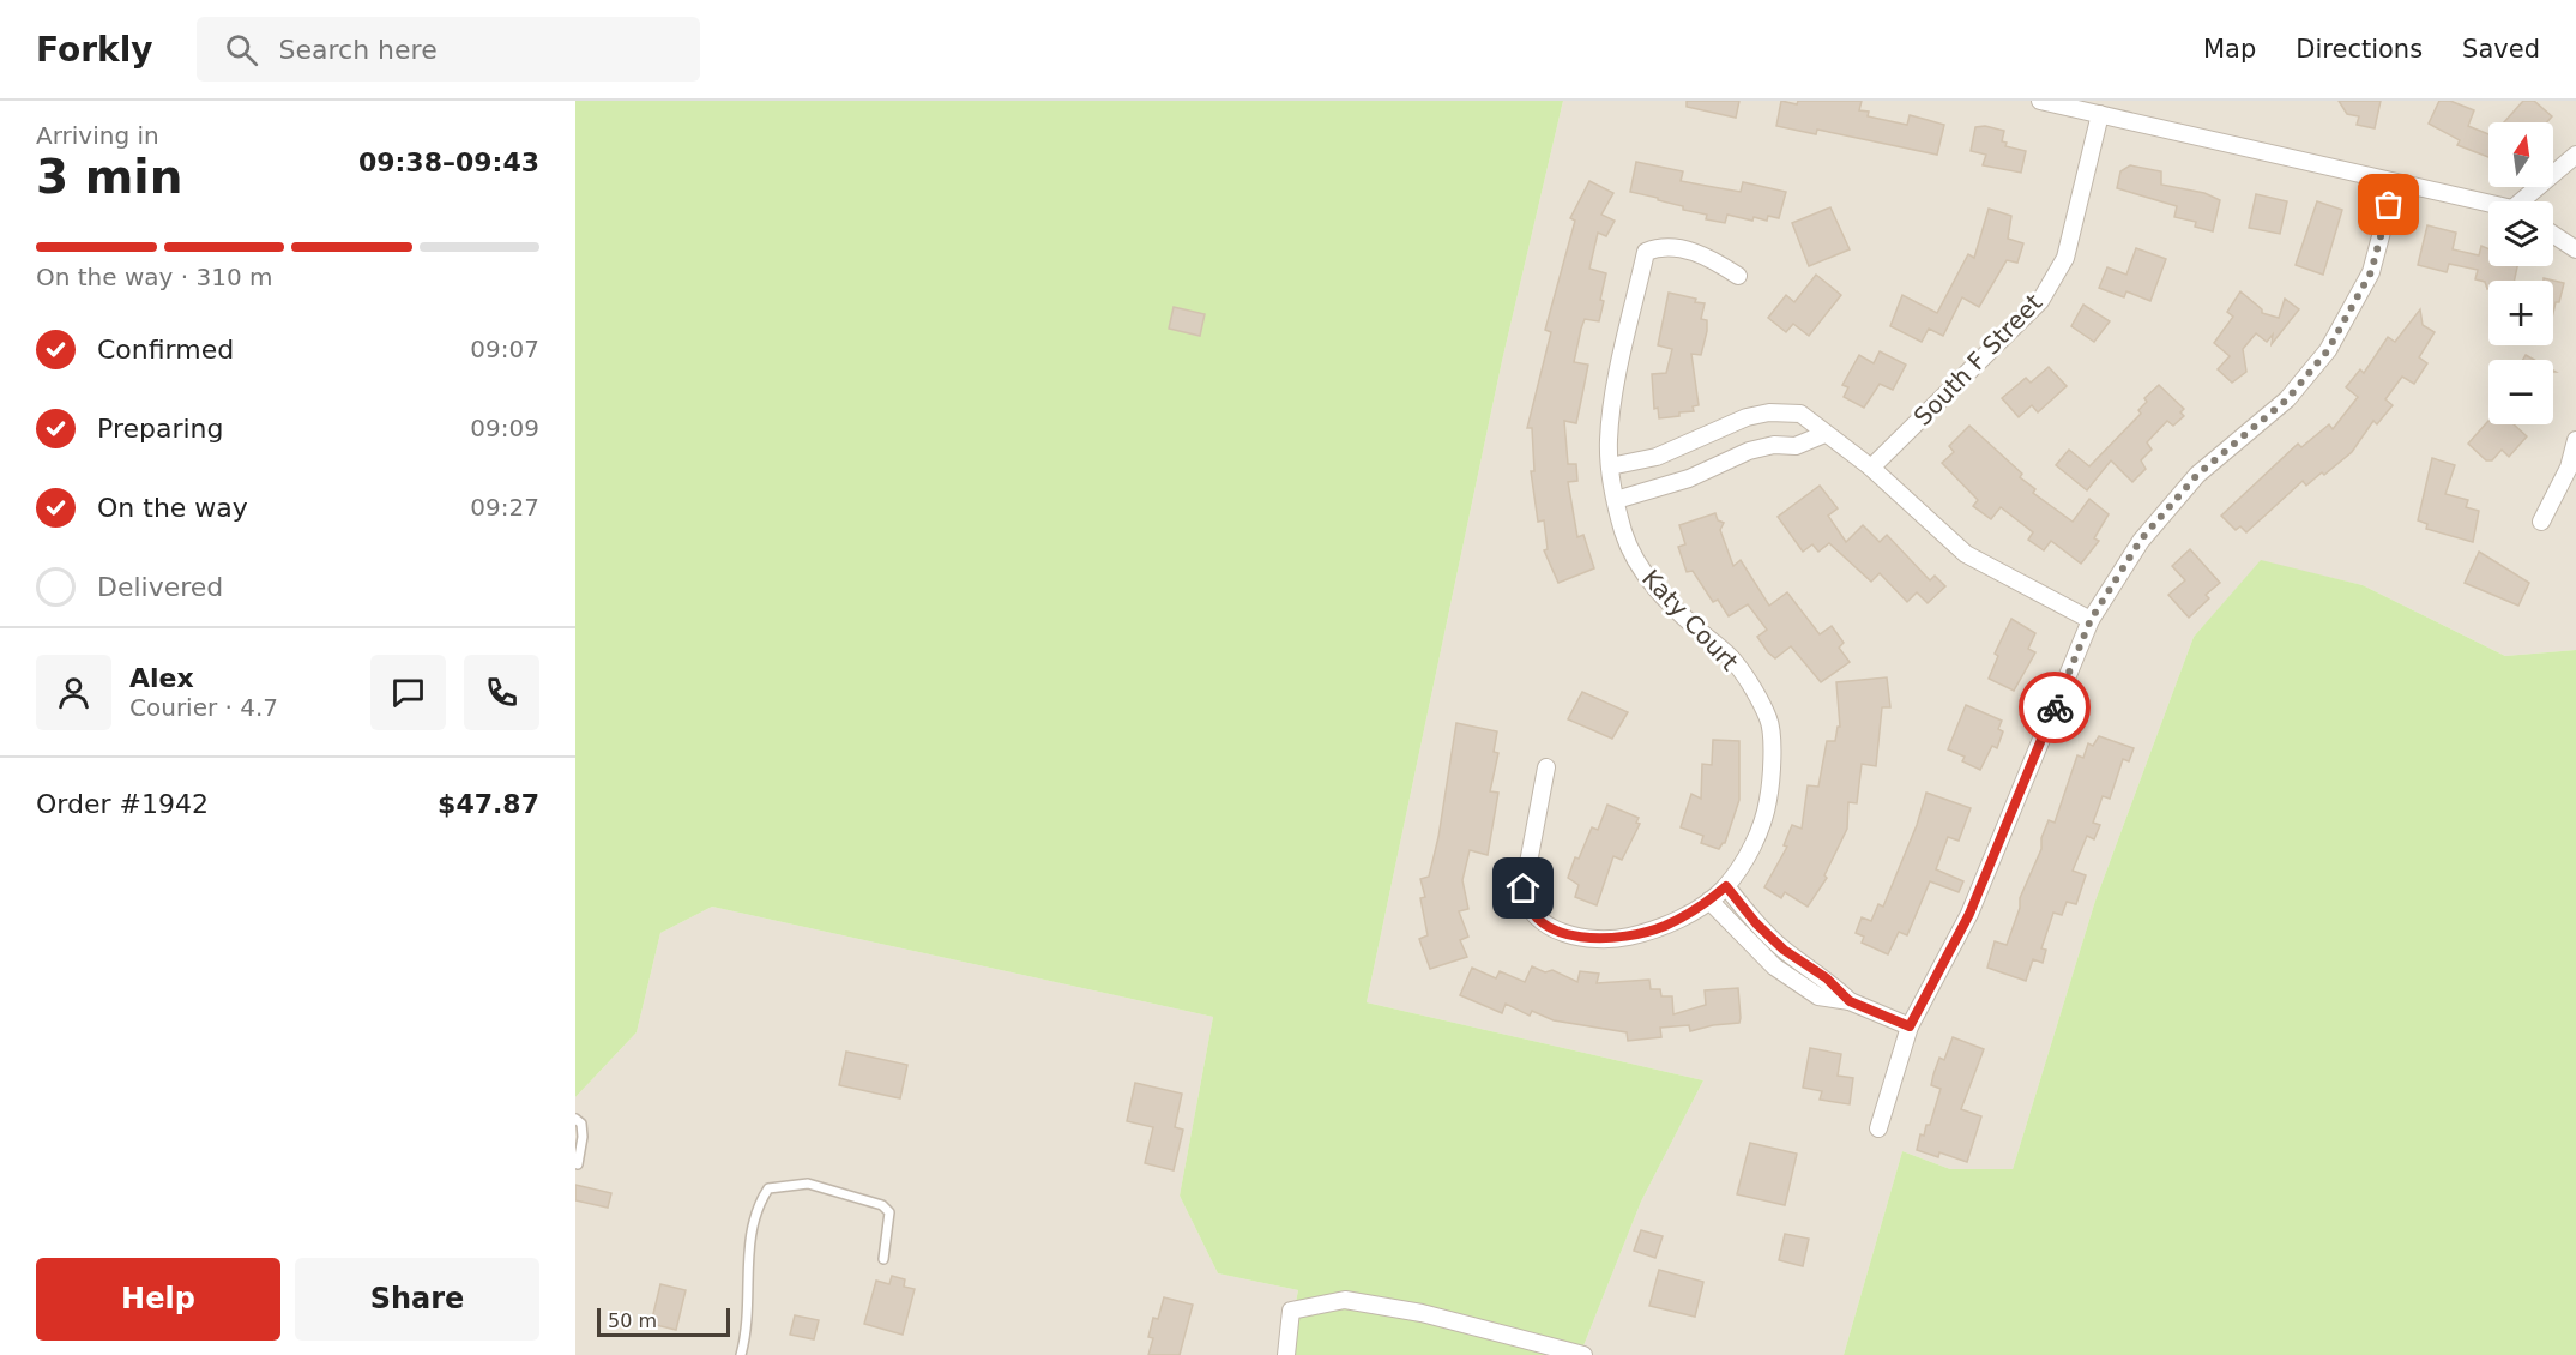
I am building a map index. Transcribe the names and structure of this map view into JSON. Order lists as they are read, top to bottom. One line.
{"streets":{"street":["South F Street","Katy Court"]},"scale_bar":"50 m","north":"top","page":{"header":"Forkly","search":"Search here","nav":["Map","Directions","Saved"],"heading":["3 min","Arriving in","09:38–09:43"],"panel":["Alex","Courier · 4.7","Order #1942","$47.87"],"map_buttons":["+","−"],"bar":"On the way · 310 m","list":[["Confirmed","09:07"],["Preparing","09:09"],["On the way","09:27"],"Delivered"],"buttons":["Help","Share"],"scale":"50 m"}}
